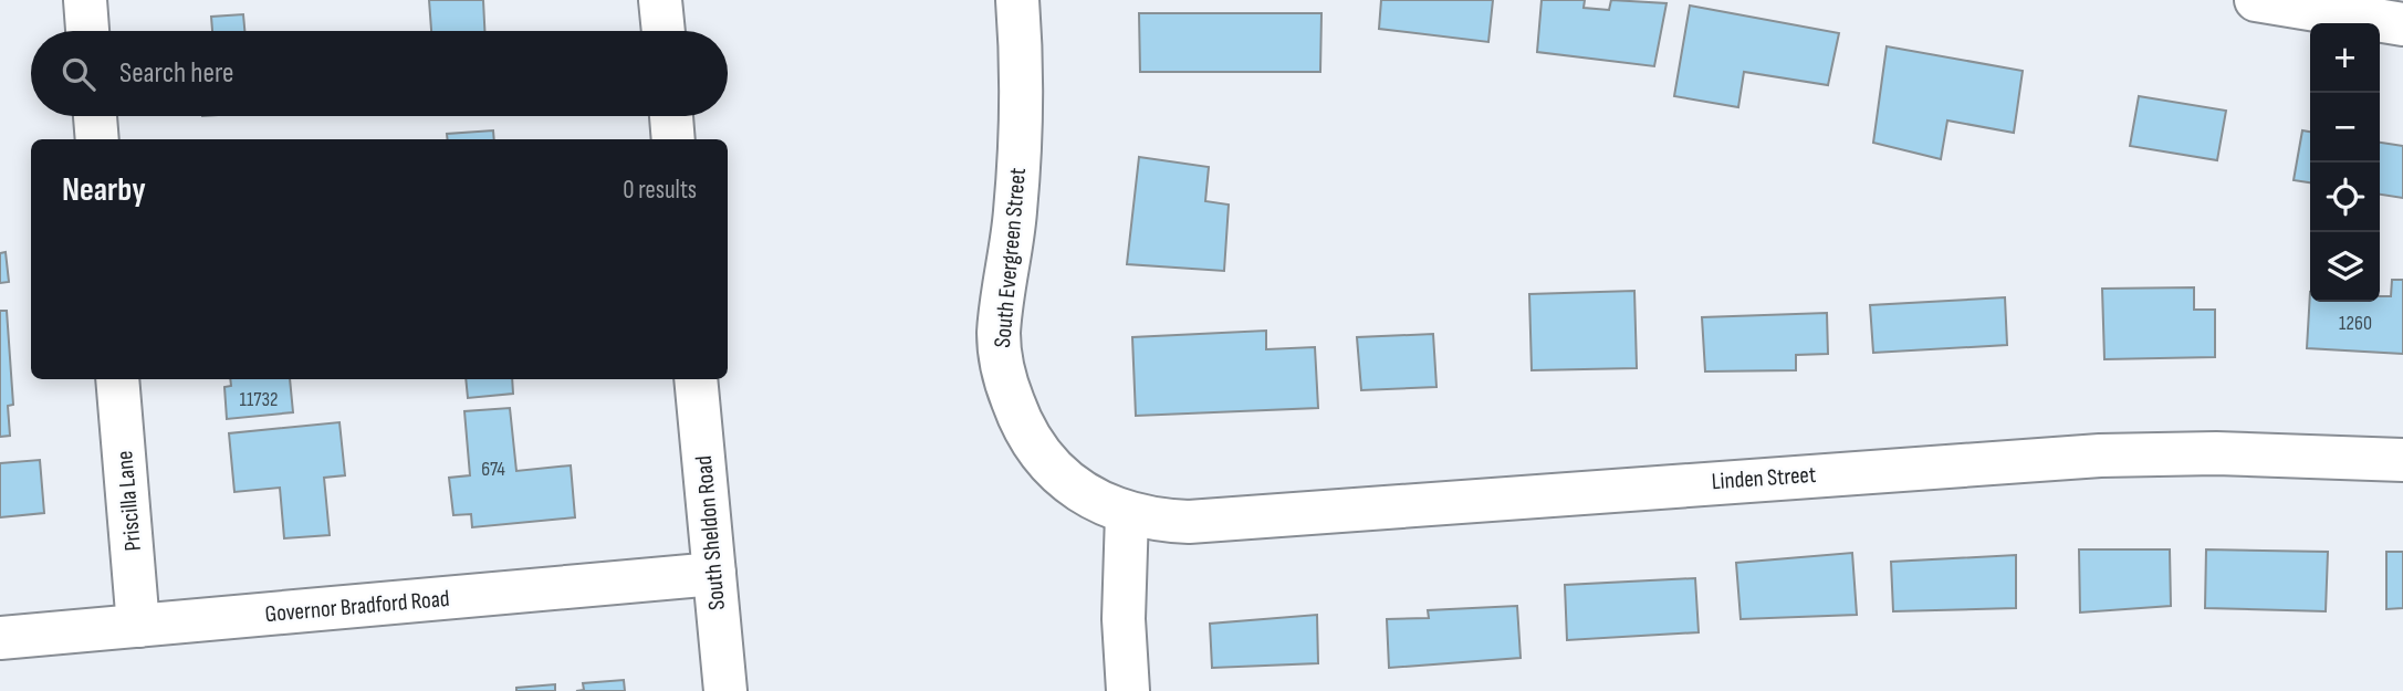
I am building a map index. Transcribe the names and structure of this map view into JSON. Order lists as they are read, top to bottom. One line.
{"streets":{"street":["South Evergreen Street","Linden Street","Priscilla Lane","South Sheldon Road","Governor Bradford Road"]},"crossings":[["South Evergreen Street","Linden Street"],["Priscilla Lane","Governor Bradford Road"],["South Sheldon Road","Governor Bradford Road"]],"house_numbers":["1260","11732","674"],"page":{"map_buttons":["+","−"],"search":"Search here","heading":["Nearby","0 results"]}}
